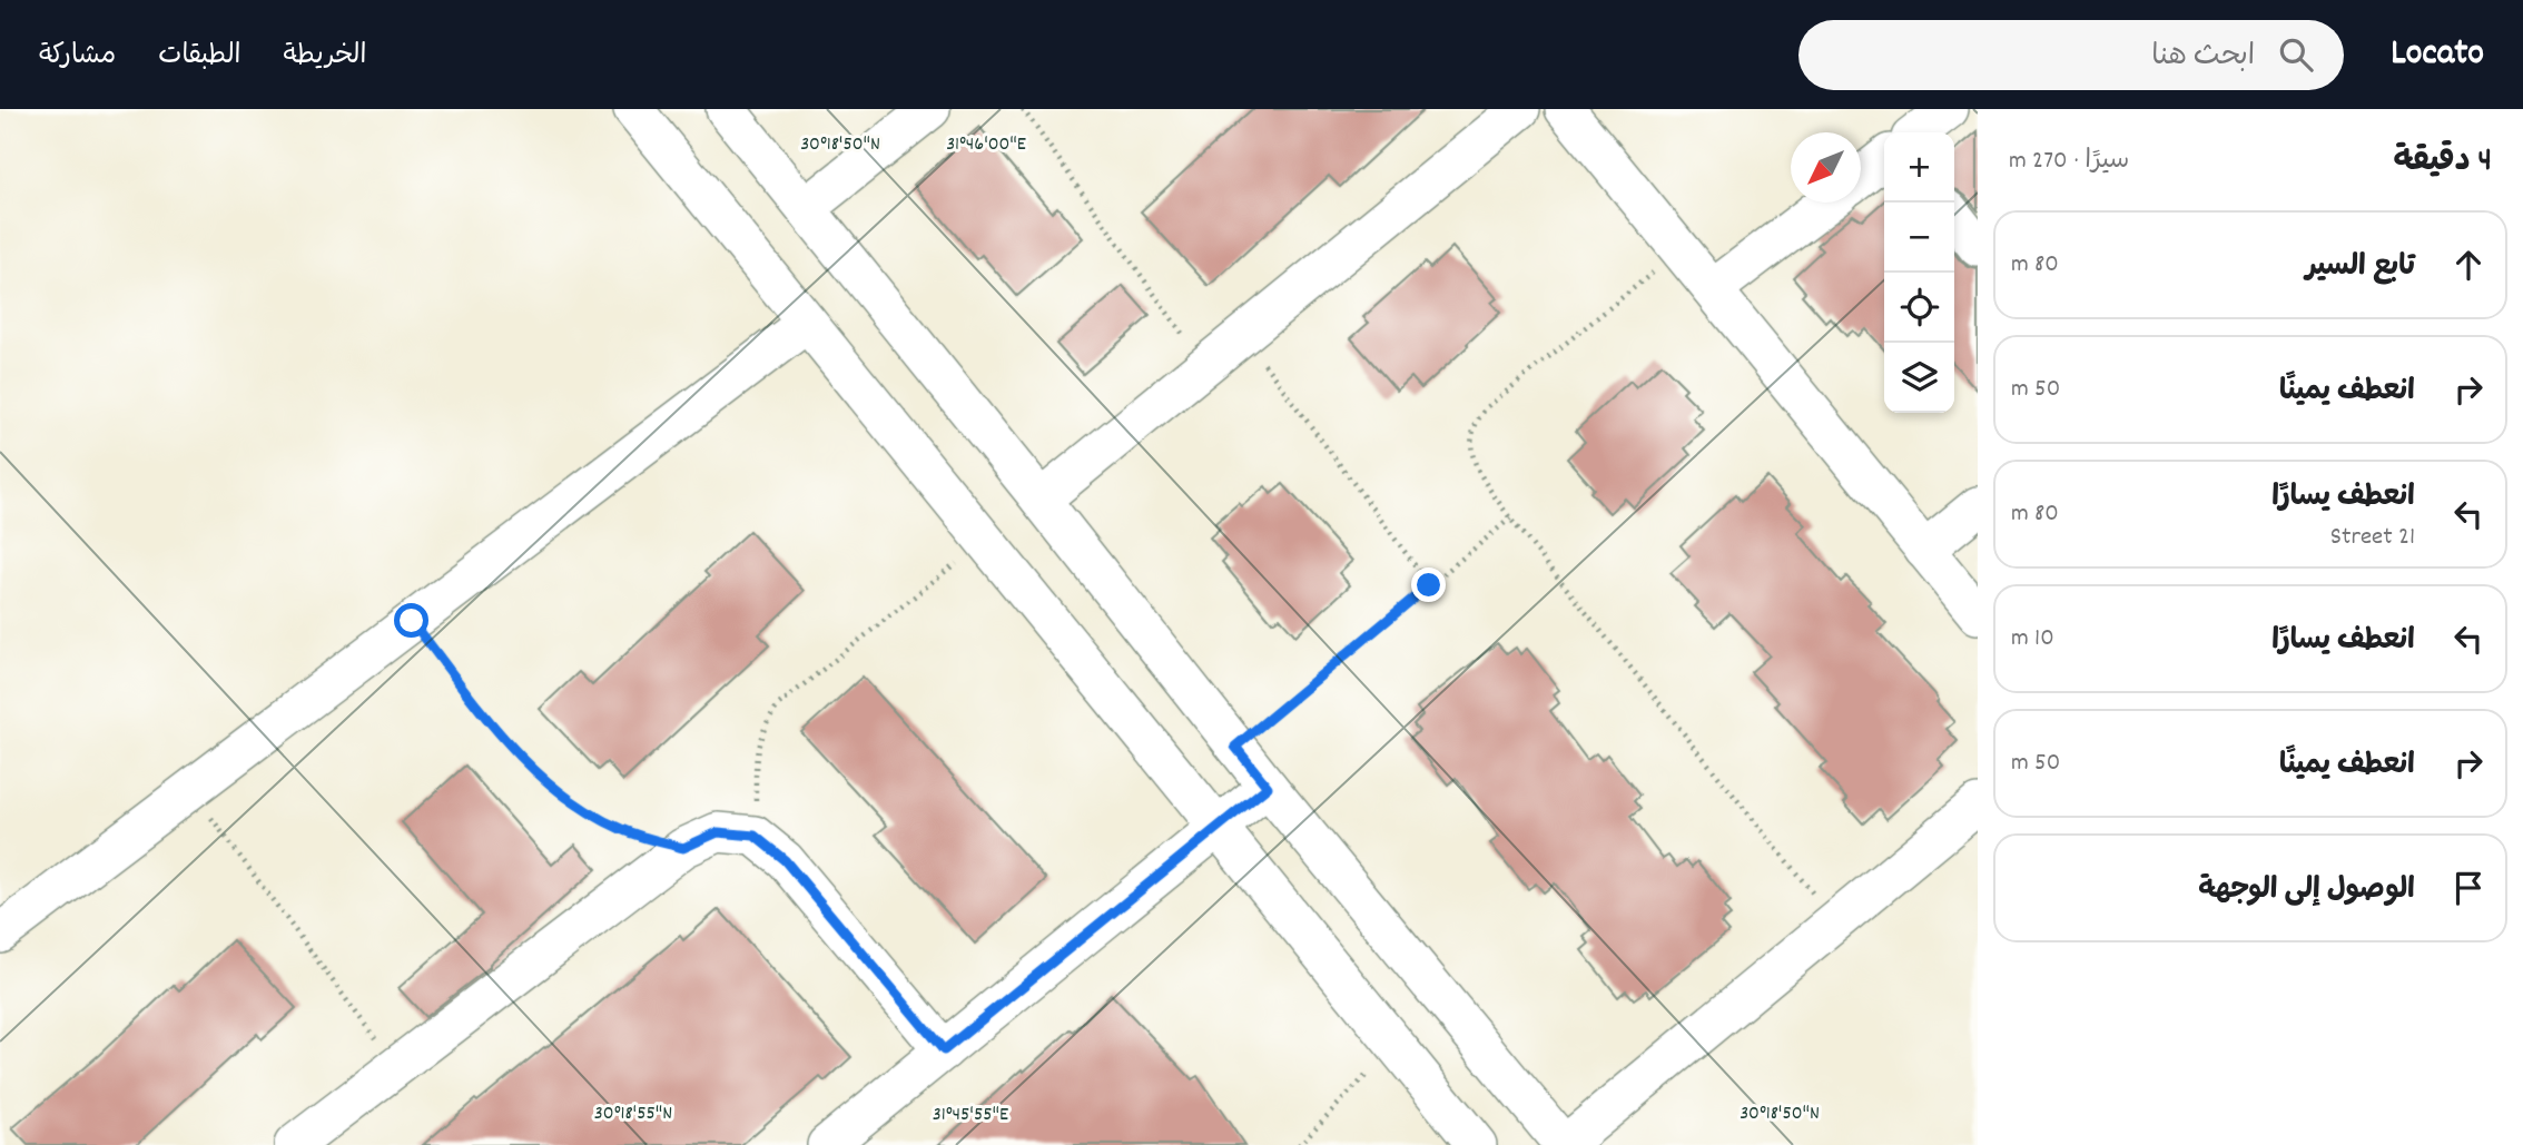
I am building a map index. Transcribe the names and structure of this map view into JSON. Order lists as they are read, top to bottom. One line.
{"north":"bottom left","page":{"header":"Locato","search":"ابحث هنا","nav":["الخريطة","الطبقات","مشاركة"],"heading":["4 دقيقة","سيرًا · 270 m"],"map_buttons":["+","−"],"list":[["تابع السير","80 m"],["انعطف يمينًا","50 m"],["انعطف يسارًا","Street 21","80 m"],["انعطف يسارًا","10 m"],["انعطف يمينًا","50 m"],"الوصول إلى الوجهة"]},"coordinates":["31°46'00\"E","30°18'50\"N","30°18'55\"N","31°45'55\"E"]}
